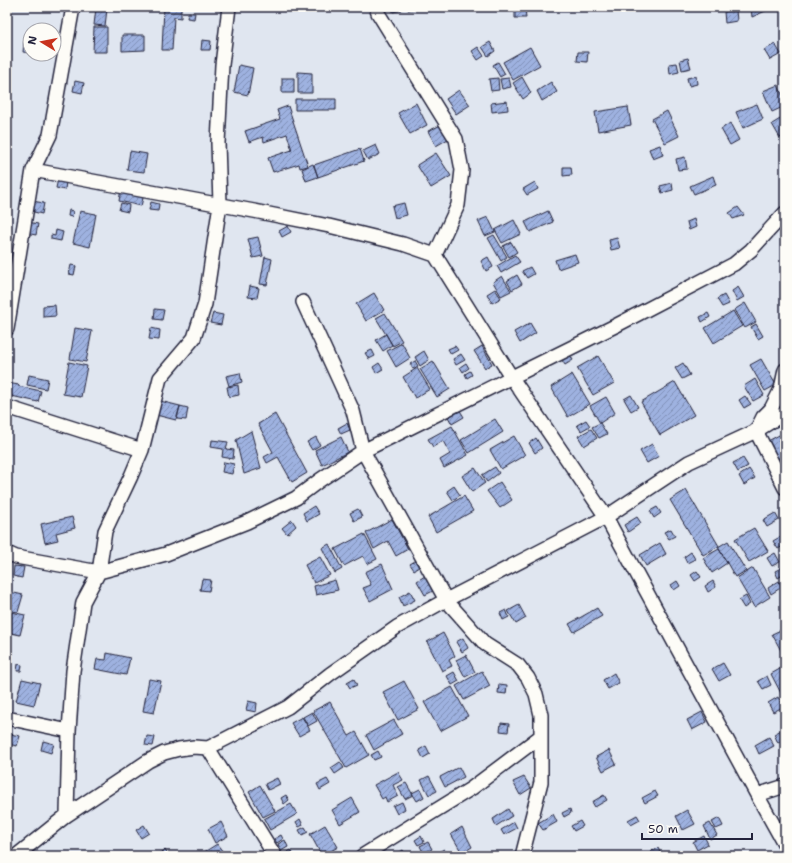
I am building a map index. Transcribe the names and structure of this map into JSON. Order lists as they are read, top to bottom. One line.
{"scale_bar":"50 m","north":"left"}
